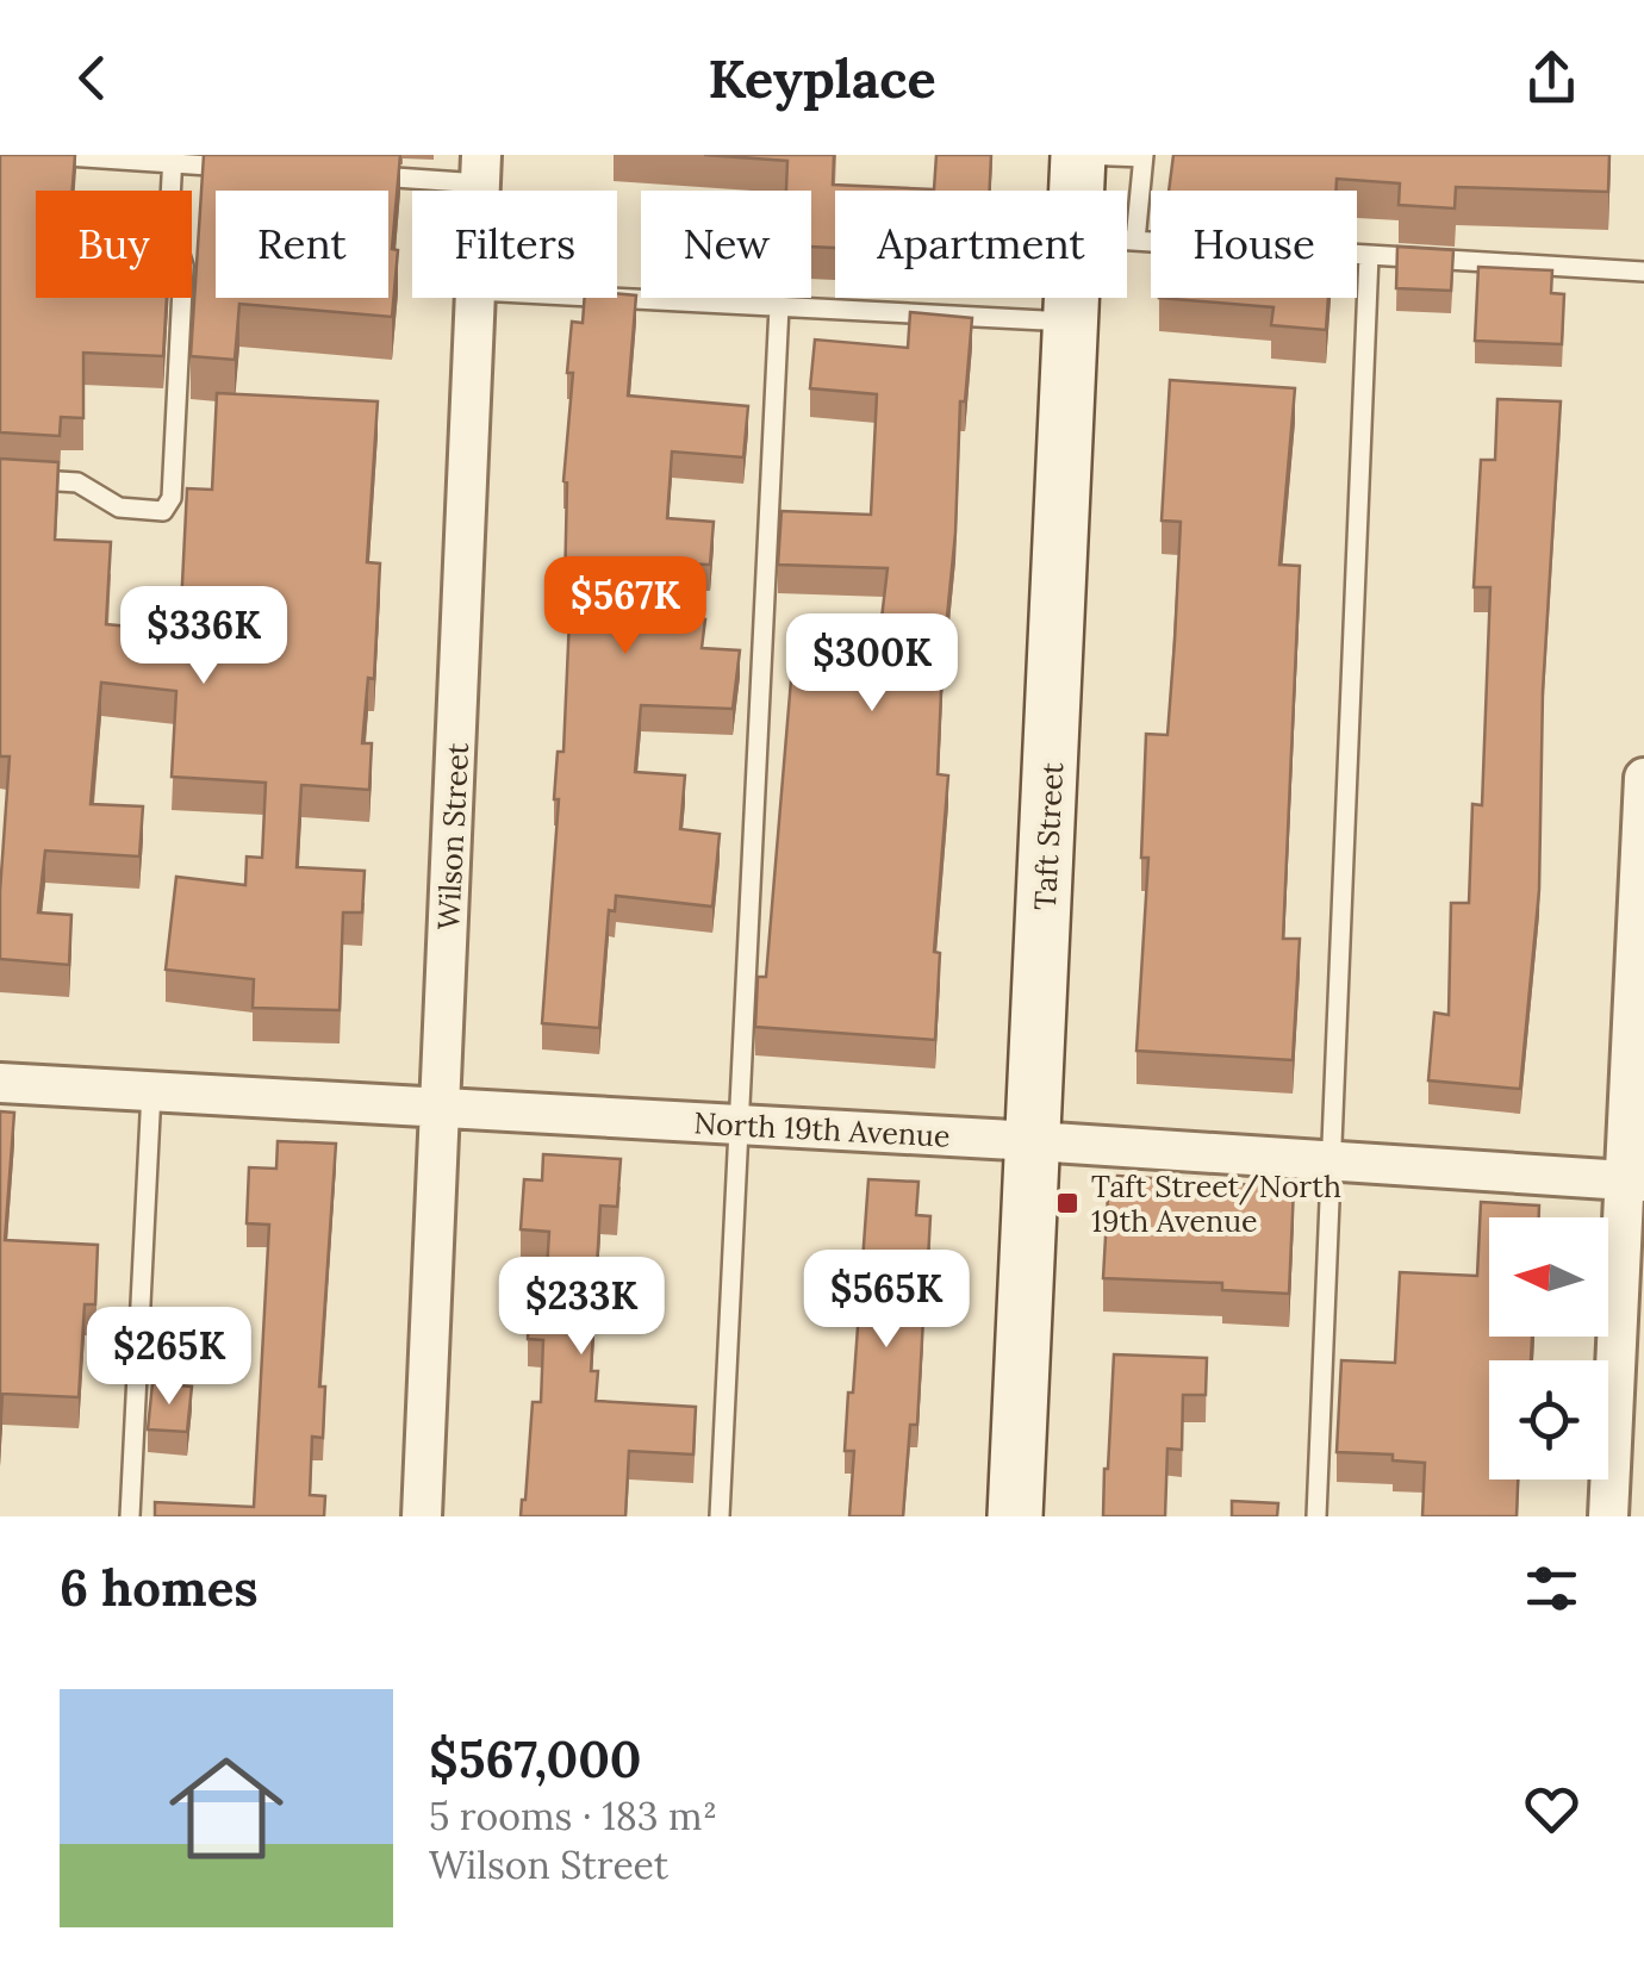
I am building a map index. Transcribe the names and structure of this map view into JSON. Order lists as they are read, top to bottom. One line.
{"streets":{"street":["Wilson Street","Taft Street","North 19th Avenue"]},"crossings":[["Wilson Street","North 19th Avenue"],["Taft Street","North 19th Avenue"]],"places":{"transit":["Taft Street/North 19th Avenue"]},"north":"left","page":{"header":"Keyplace","chip":["Buy","Rent","Filters","New","Apartment","House"],"price":["$567K","$336K","$300K","$565K","$233K","$265K"],"heading":"6 homes","list":[{"name":"$567,000","note":"5 rooms · 183 m² · Wilson Street"}]}}
